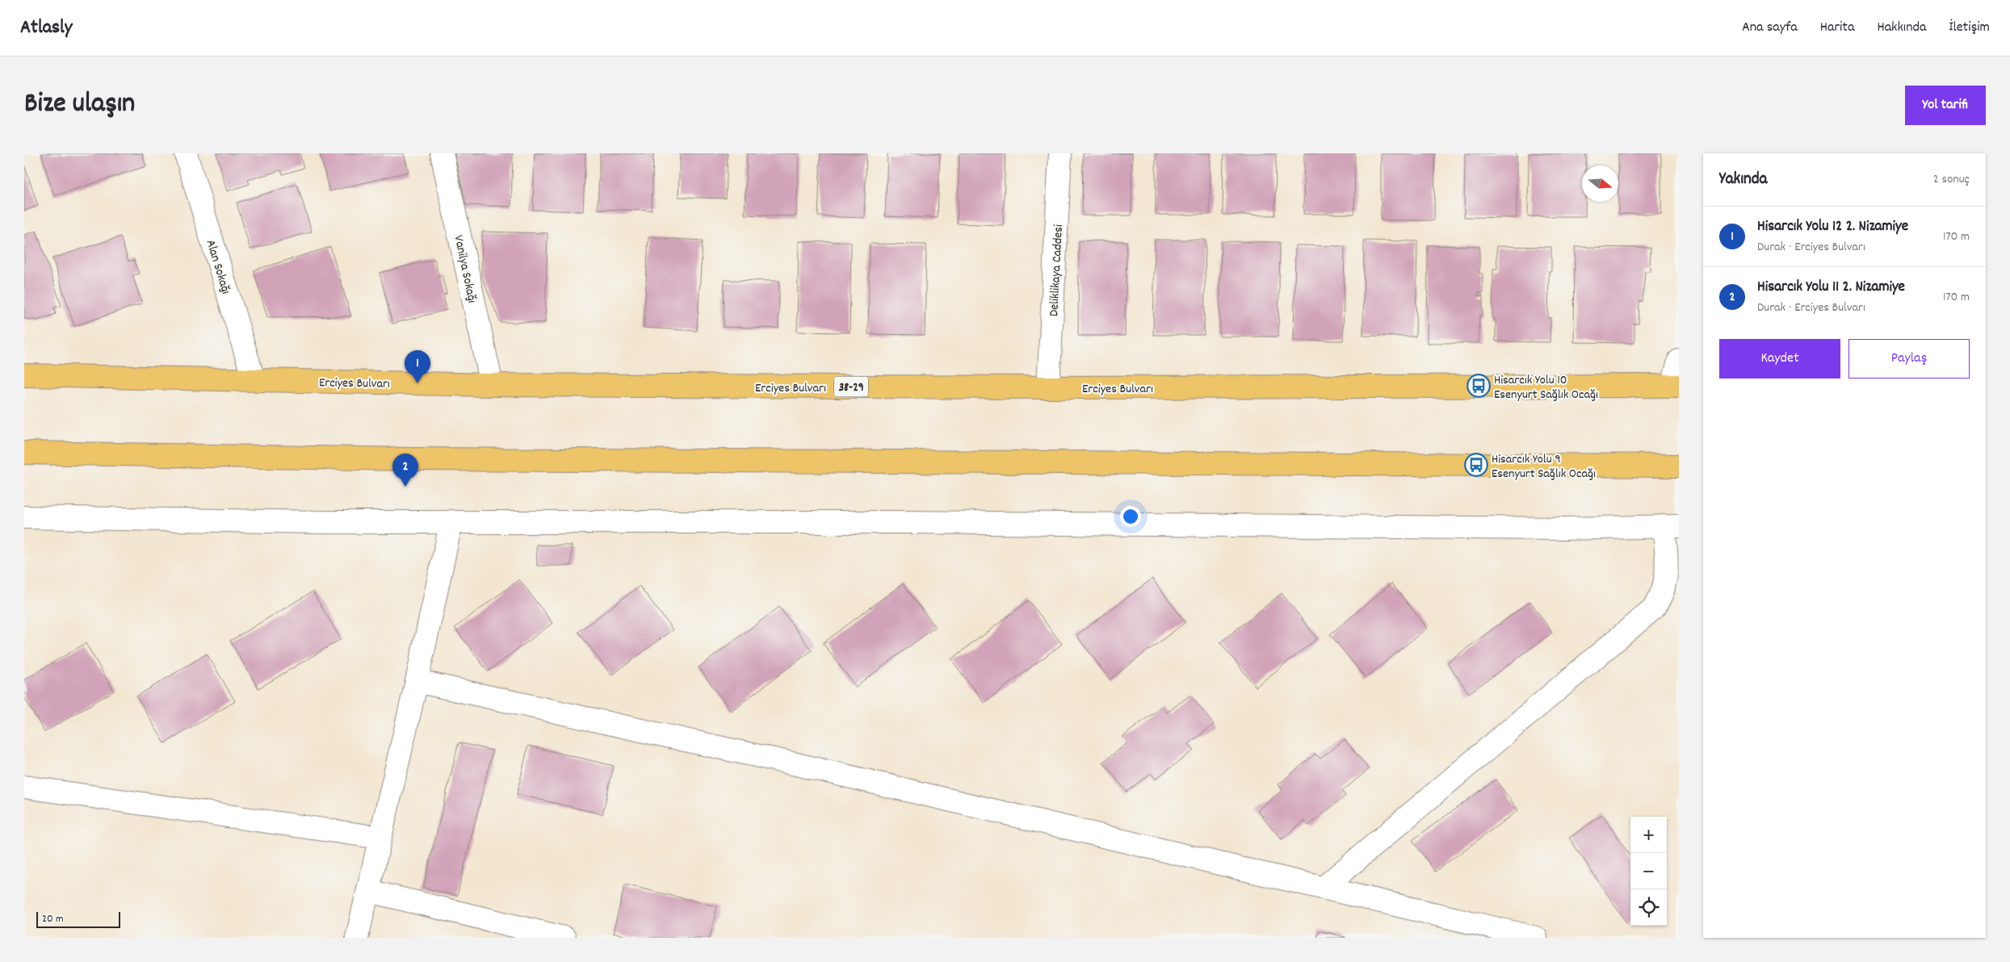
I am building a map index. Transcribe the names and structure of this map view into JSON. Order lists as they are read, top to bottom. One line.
{"streets":{"highway":["Erciyes Bulvarı","38-29"],"street":["Alan Sokağı","Vanilya Sokağı","Deliklikaya Caddesi"]},"crossings":[["Alan Sokağı","Erciyes Bulvarı"],["Vanilya Sokağı","Erciyes Bulvarı"],["Deliklikaya Caddesi","Erciyes Bulvarı"]],"places":{"bus stop":["Hisarcık Yolu 10 Esenyurt Sağlık Ocağı","Hisarcık Yolu 9 Esenyurt Sağlık Ocağı"]},"scale_bar":"20 m","north":"right","page":{"header":"Atlasly","nav":["Ana sayfa","Harita","Hakkında","İletişim"],"title":"Bize ulaşın","buttons":["Yol tarifi",["Kaydet","Paylaş"]],"heading":["Yakında","2 sonuç"],"list":[{"mark":"1","name":"Hisarcık Yolu 12 2. Nizamiye","note":"Durak · Erciyes Bulvarı","value":"170 m"},{"mark":"2","name":"Hisarcık Yolu 11 2. Nizamiye","note":"Durak · Erciyes Bulvarı","value":"170 m"}],"pins":["1","2"],"map_buttons":["+","−"],"scale":"20 m"}}
